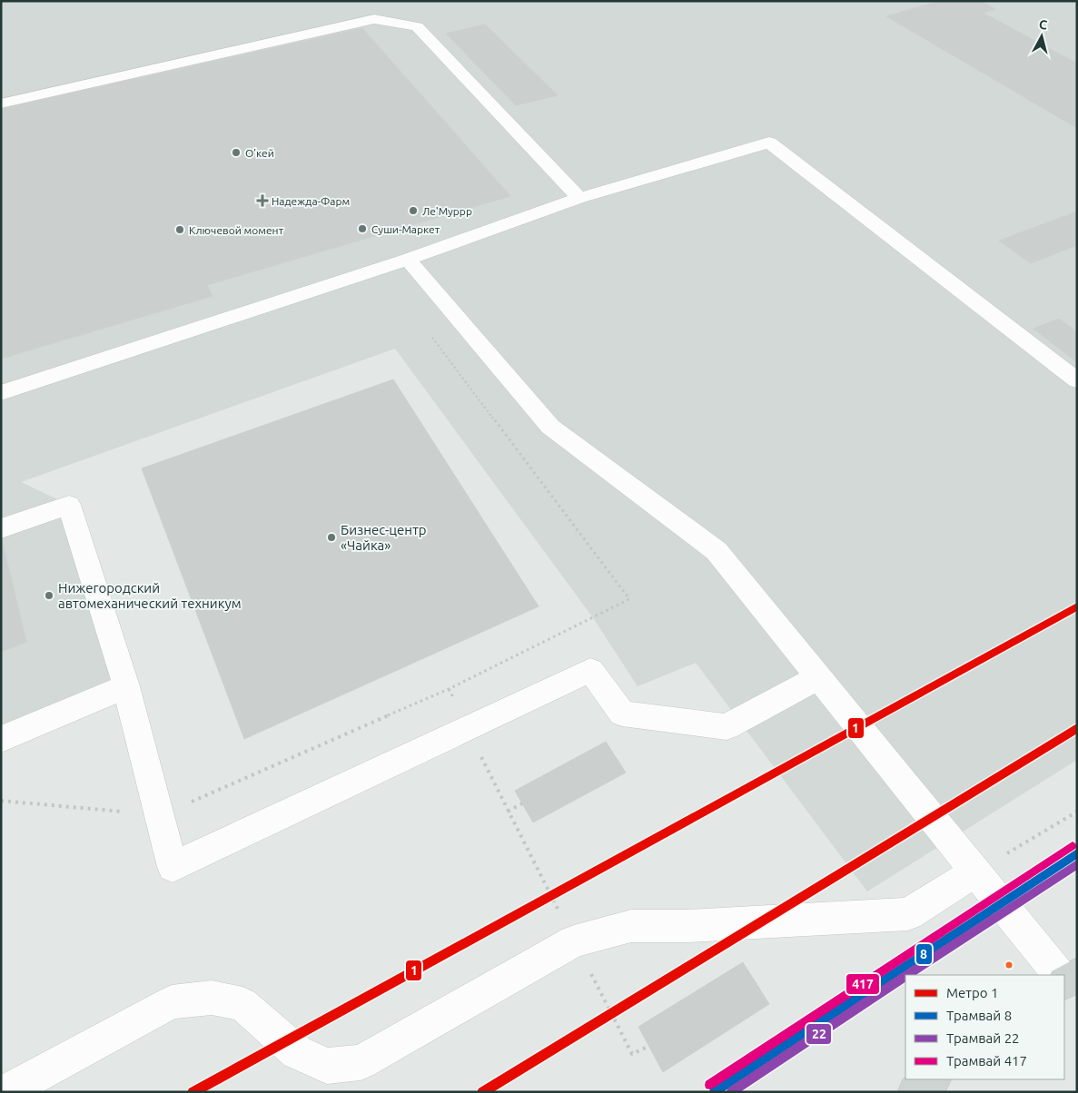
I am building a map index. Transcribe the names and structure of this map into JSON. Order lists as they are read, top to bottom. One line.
{"places":{"other":["О’кей","Ле'Муррр","Суши-Маркет","Ключевой момент","Бизнес-центр «Чайка»","Нижегородский автомеханический техникум"],"health":["Надежда-Фарм"]},"lines":["metro line 1","tram line 417","tram line 8","tram line 22"],"legend":["Метро 1","Трамвай 8","Трамвай 22","Трамвай 417"],"north":"top"}
